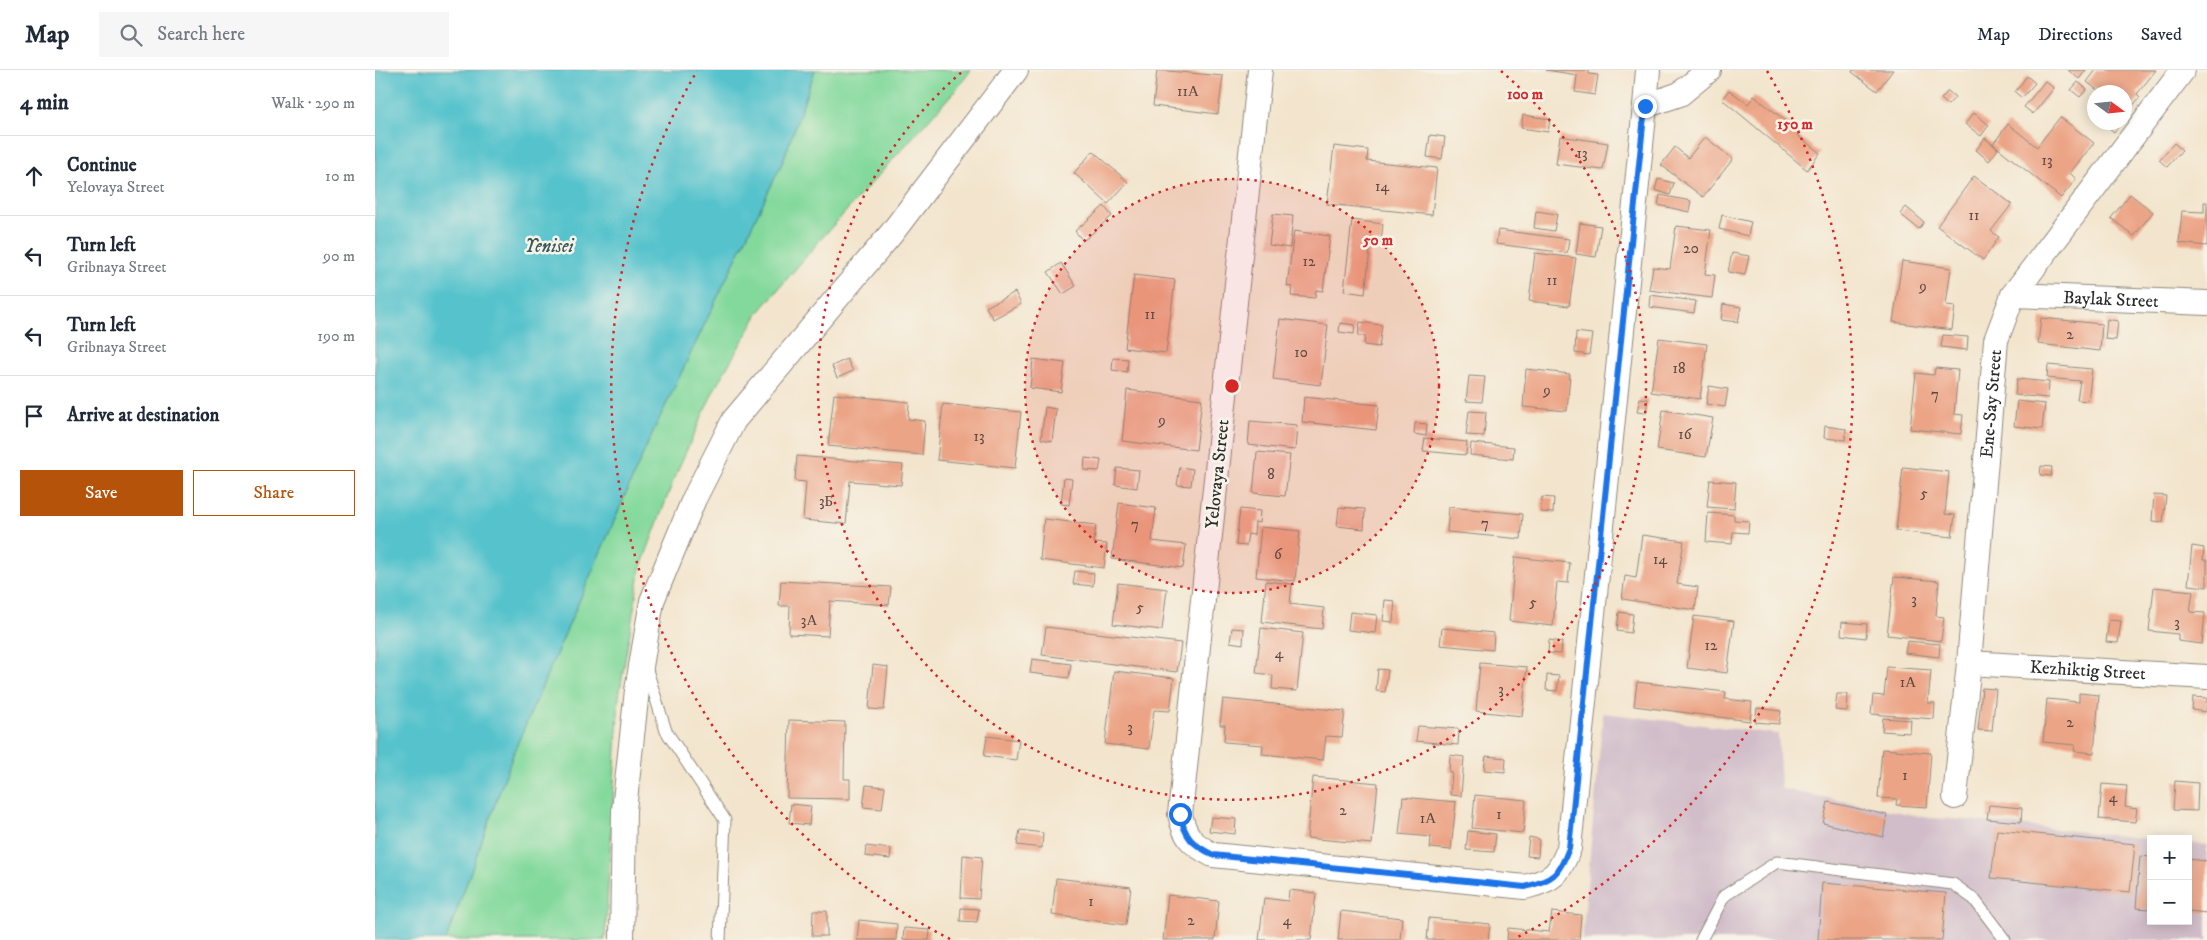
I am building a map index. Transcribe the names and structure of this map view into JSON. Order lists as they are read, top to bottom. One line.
{"streets":{"street":["Baylak Street","Ene-Say Street","Yelovaya Street","Kezhiktig Street"]},"crossings":[["Baylak Street","Ene-Say Street"],["Ene-Say Street","Kezhiktig Street"]],"water":["Yenisei"],"house_numbers":["11А","13","13","14","11","20","12","11","9","11","2","10","18","9","7","9","16","13","8","5","3Б","7","7","6","14","3","5","5","3А","3","12","4","1А","3","2","3","1","4","2","1","1А","1","2","4"],"north":"right","page":{"header":"Map","search":"Search here","nav":["Map","Directions","Saved"],"heading":["4 min","Walk · 290 m"],"list":[["Continue","Yelovaya Street","10 m"],["Turn left","Gribnaya Street","90 m"],["Turn left","Gribnaya Street","190 m"],"Arrive at destination"],"buttons":["Save","Share"],"map_buttons":["+","−"]},"rings":["100 m","150 m","50 m"]}
